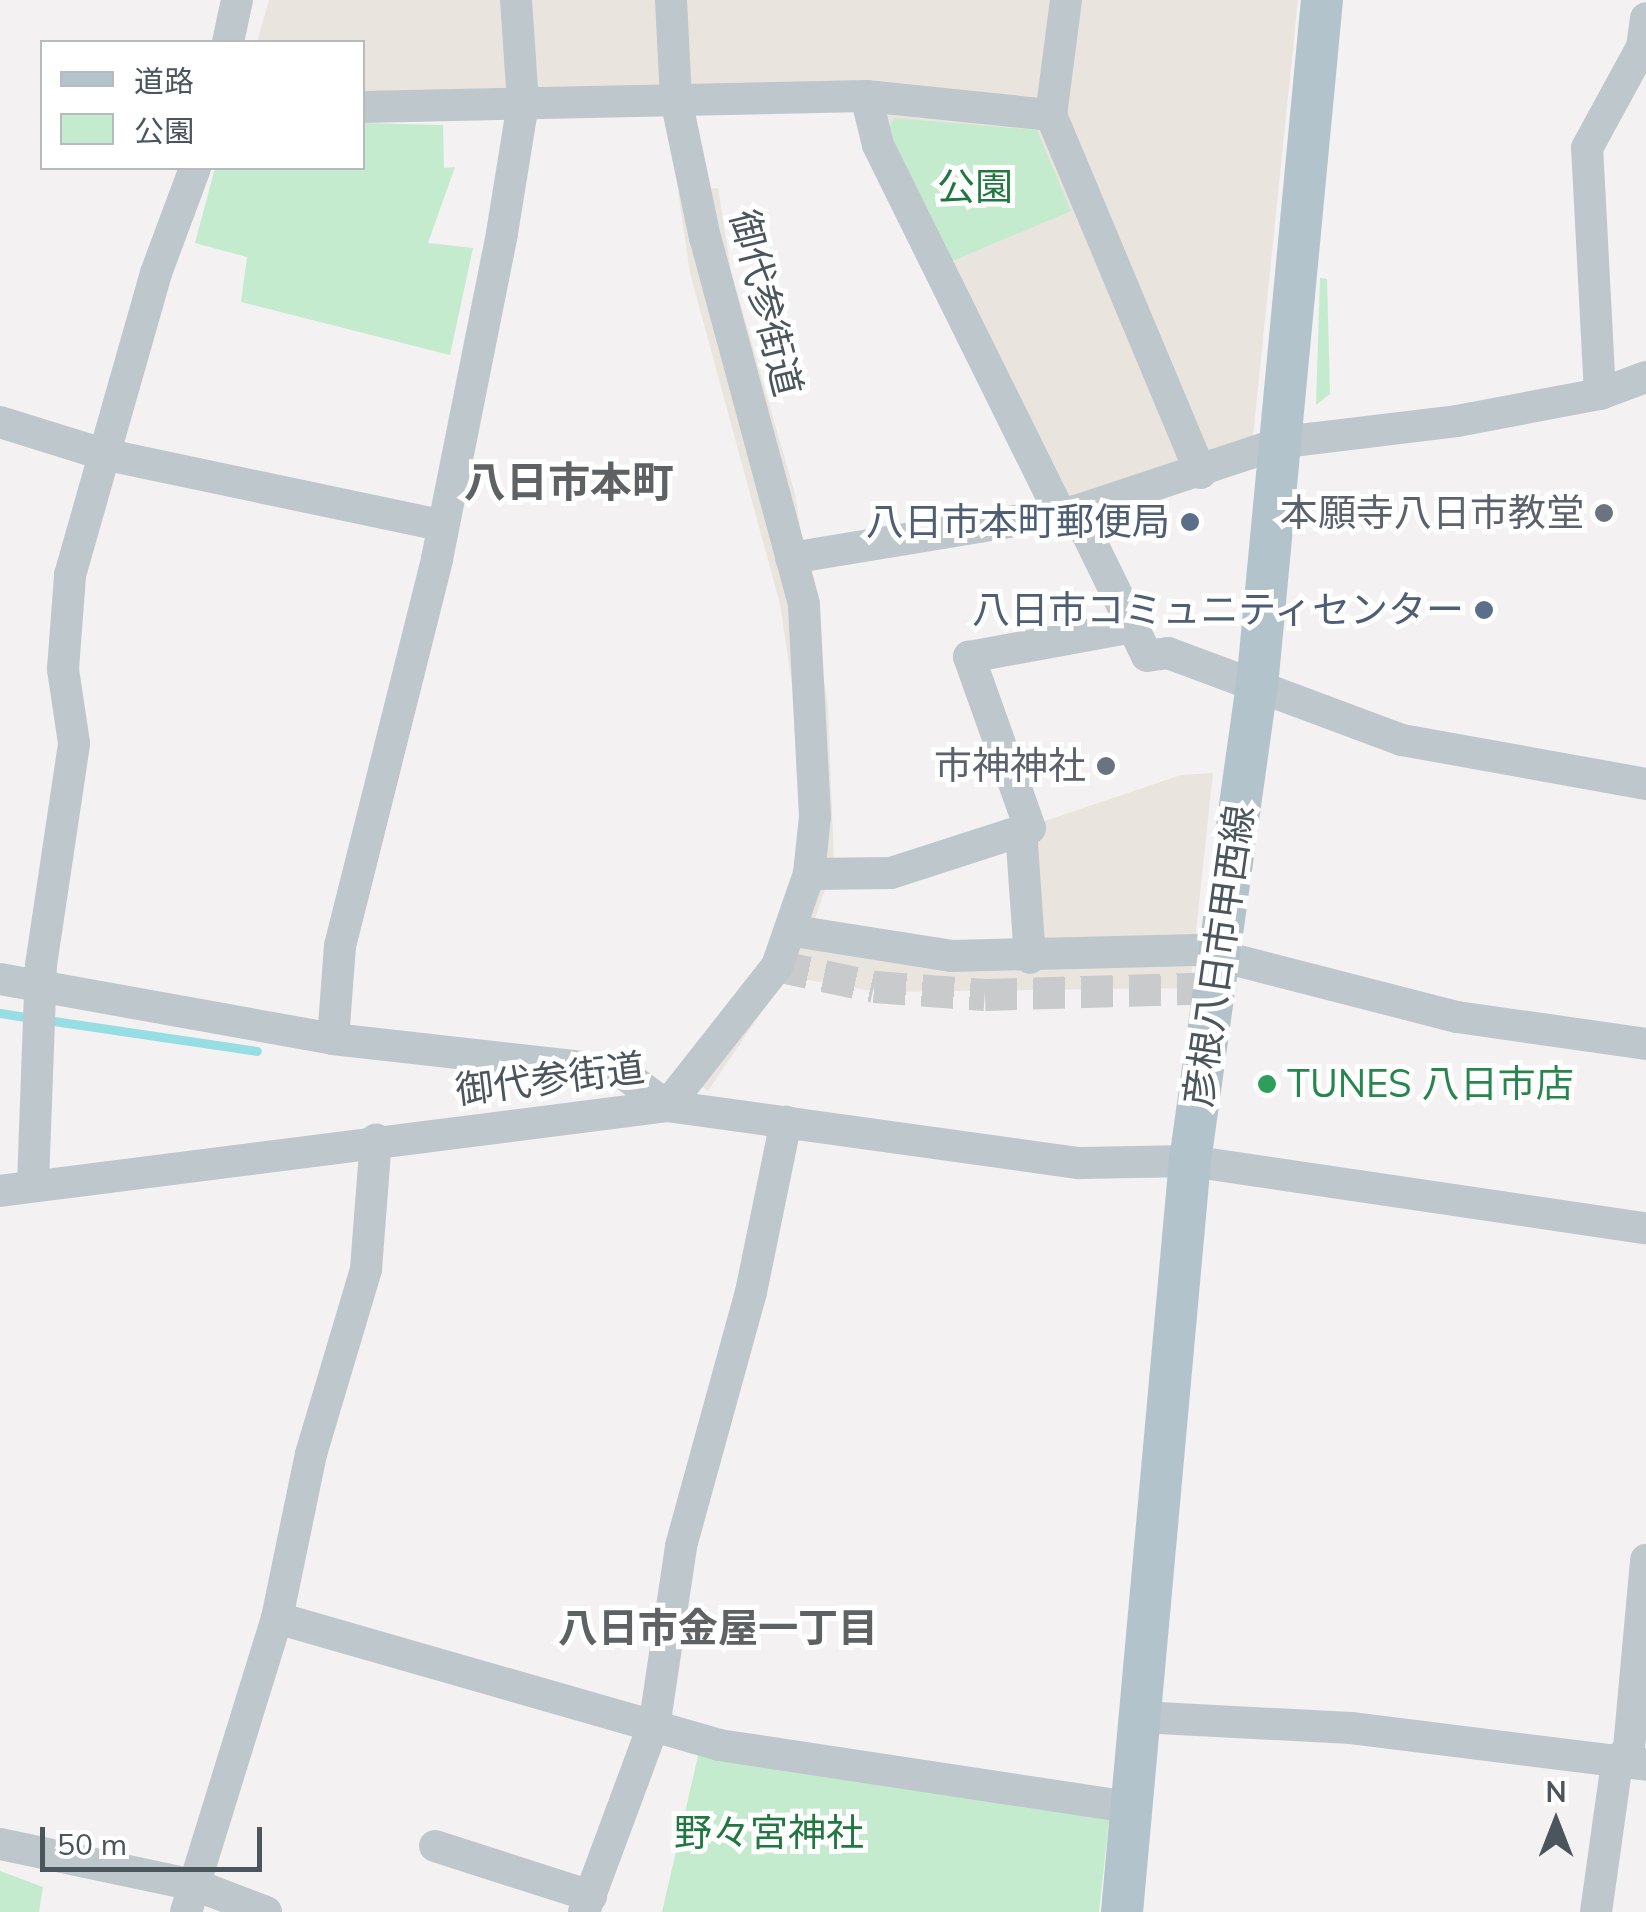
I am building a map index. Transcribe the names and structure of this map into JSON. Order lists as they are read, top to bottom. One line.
{"streets":{"main road":["彦根八日市甲西線"],"street":["御代参街道"]},"districts":["八日市本町","八日市金屋一丁目"],"parks":["公園","野々宮神社"],"places":["本願寺八日市教堂","八日市本町郵便局","八日市コミュニティセンター","市神神社","TUNES 八日市店"],"legend":["道路","公園"],"scale_bar":"50 m","north":"top"}
